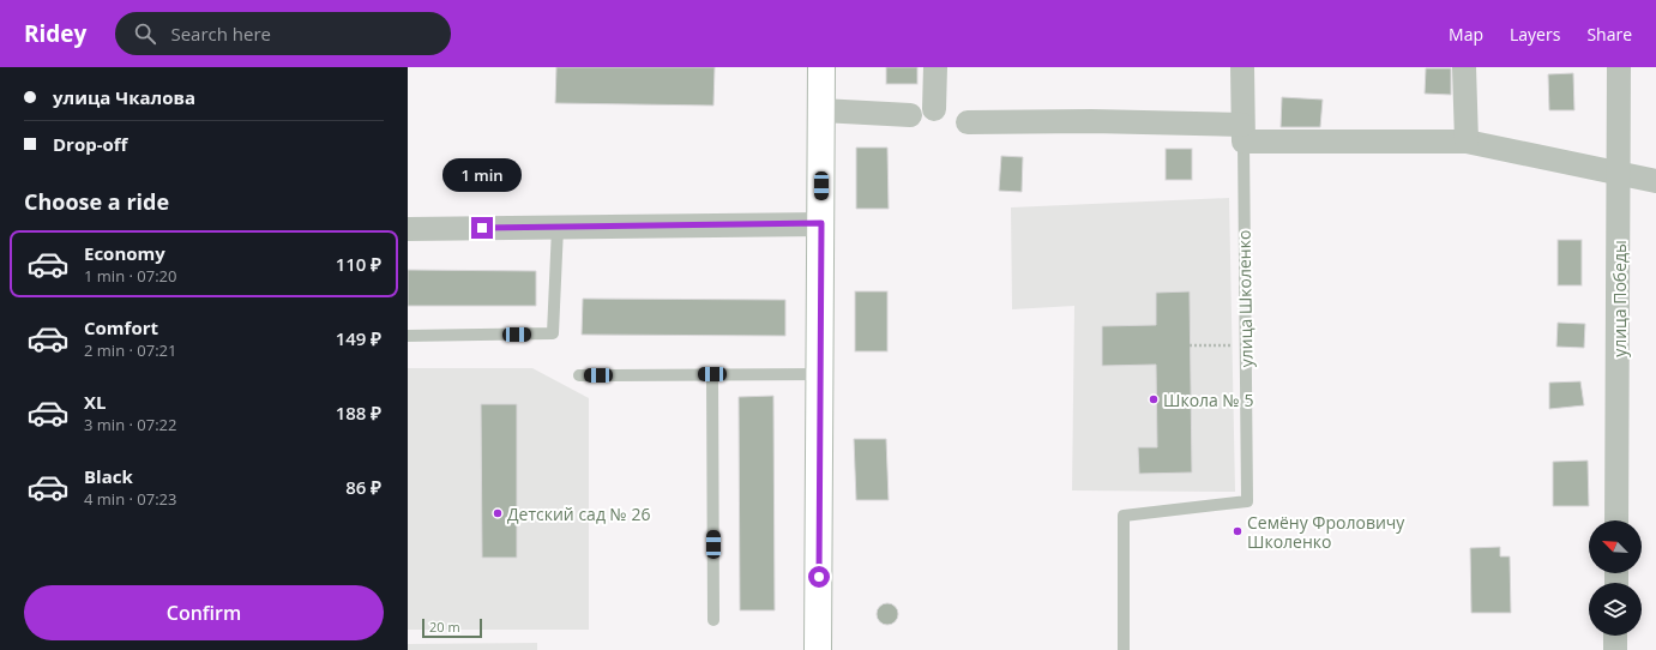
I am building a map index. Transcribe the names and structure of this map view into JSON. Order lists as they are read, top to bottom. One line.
{"streets":{"street":["улица Школенко","улица Победы"]},"places":["Школа № 5","Детский сад № 26","Семёну Фроловичу Школенко"],"scale_bar":"20 m","north":"top left","page":{"header":"Ridey","search":"Search here","nav":["Map","Layers","Share"],"banner":["улица Чкалова","Drop-off"],"bubble":"1 min","heading":"Choose a ride","list":[{"name":"Economy","note":"1 min · 07:20","value":"110 ₽"},{"name":"Comfort","note":"2 min · 07:21","value":"149 ₽"},{"name":"XL","note":"3 min · 07:22","value":"188 ₽"},{"name":"Black","note":"4 min · 07:23","value":"86 ₽"}],"buttons":"Confirm","scale":"20 m"}}
